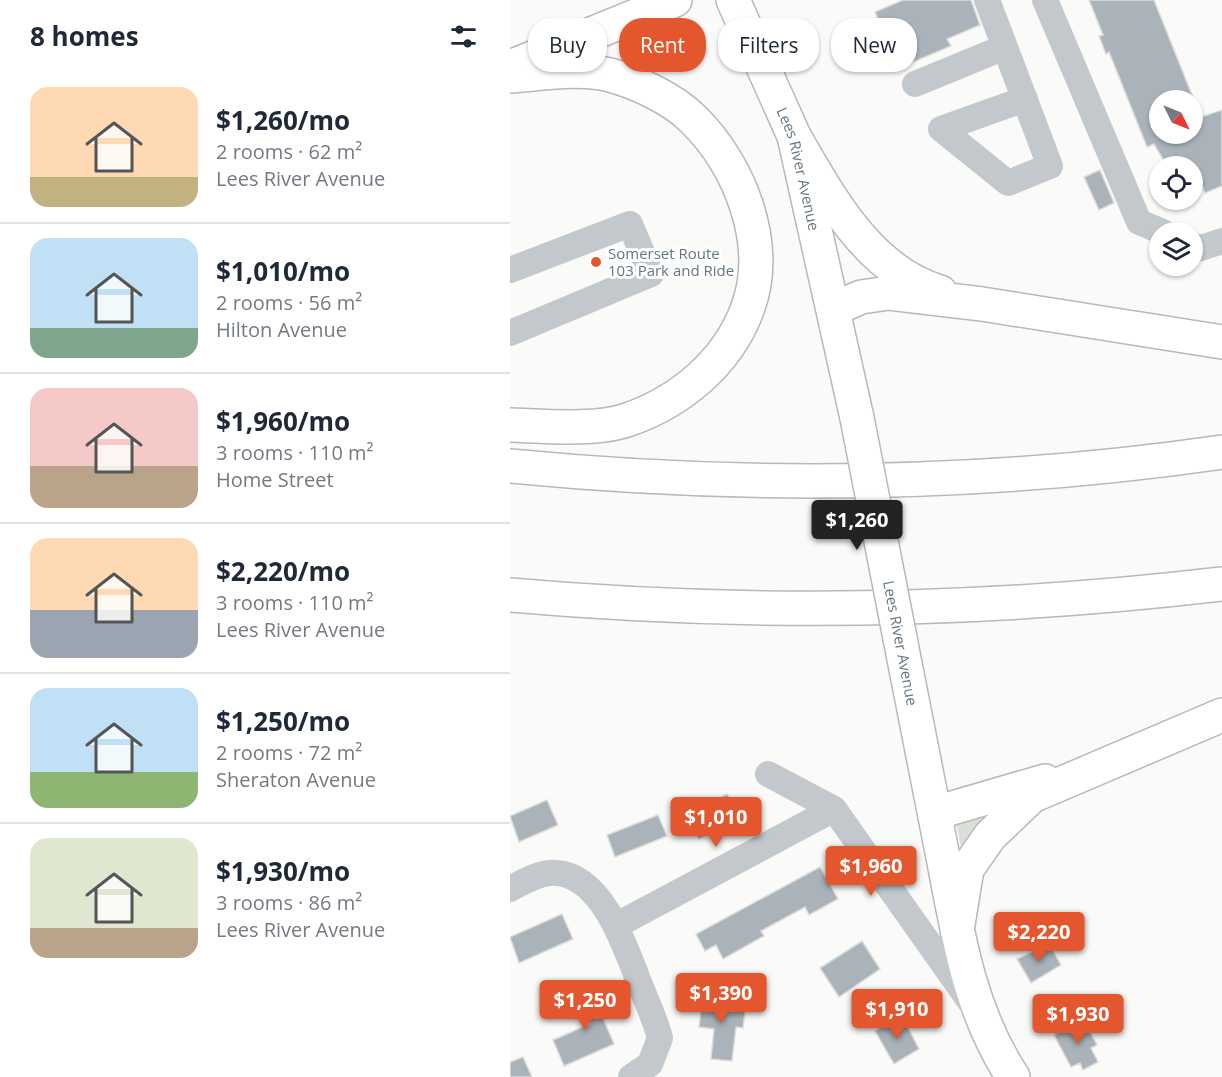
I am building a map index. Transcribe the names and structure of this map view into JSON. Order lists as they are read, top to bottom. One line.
{"streets":{"main road":["Lees River Avenue"]},"places":["Somerset Route 103 Park and Ride"],"north":"bottom right","page":{"heading":"8 homes","chip":["Buy","Rent","Filters","New"],"list":[{"name":"$1,260/mo","note":"2 rooms · 62 m² · Lees River Avenue"},{"name":"$1,010/mo","note":"2 rooms · 56 m² · Hilton Avenue"},{"name":"$1,960/mo","note":"3 rooms · 110 m² · Home Street"},{"name":"$2,220/mo","note":"3 rooms · 110 m² · Lees River Avenue"},{"name":"$1,250/mo","note":"2 rooms · 72 m² · Sheraton Avenue"},{"name":"$1,930/mo","note":"3 rooms · 86 m² · Lees River Avenue"}],"price":["$1,260","$1,010","$1,960","$2,220","$1,390","$1,250","$1,910","$1,930"]}}
